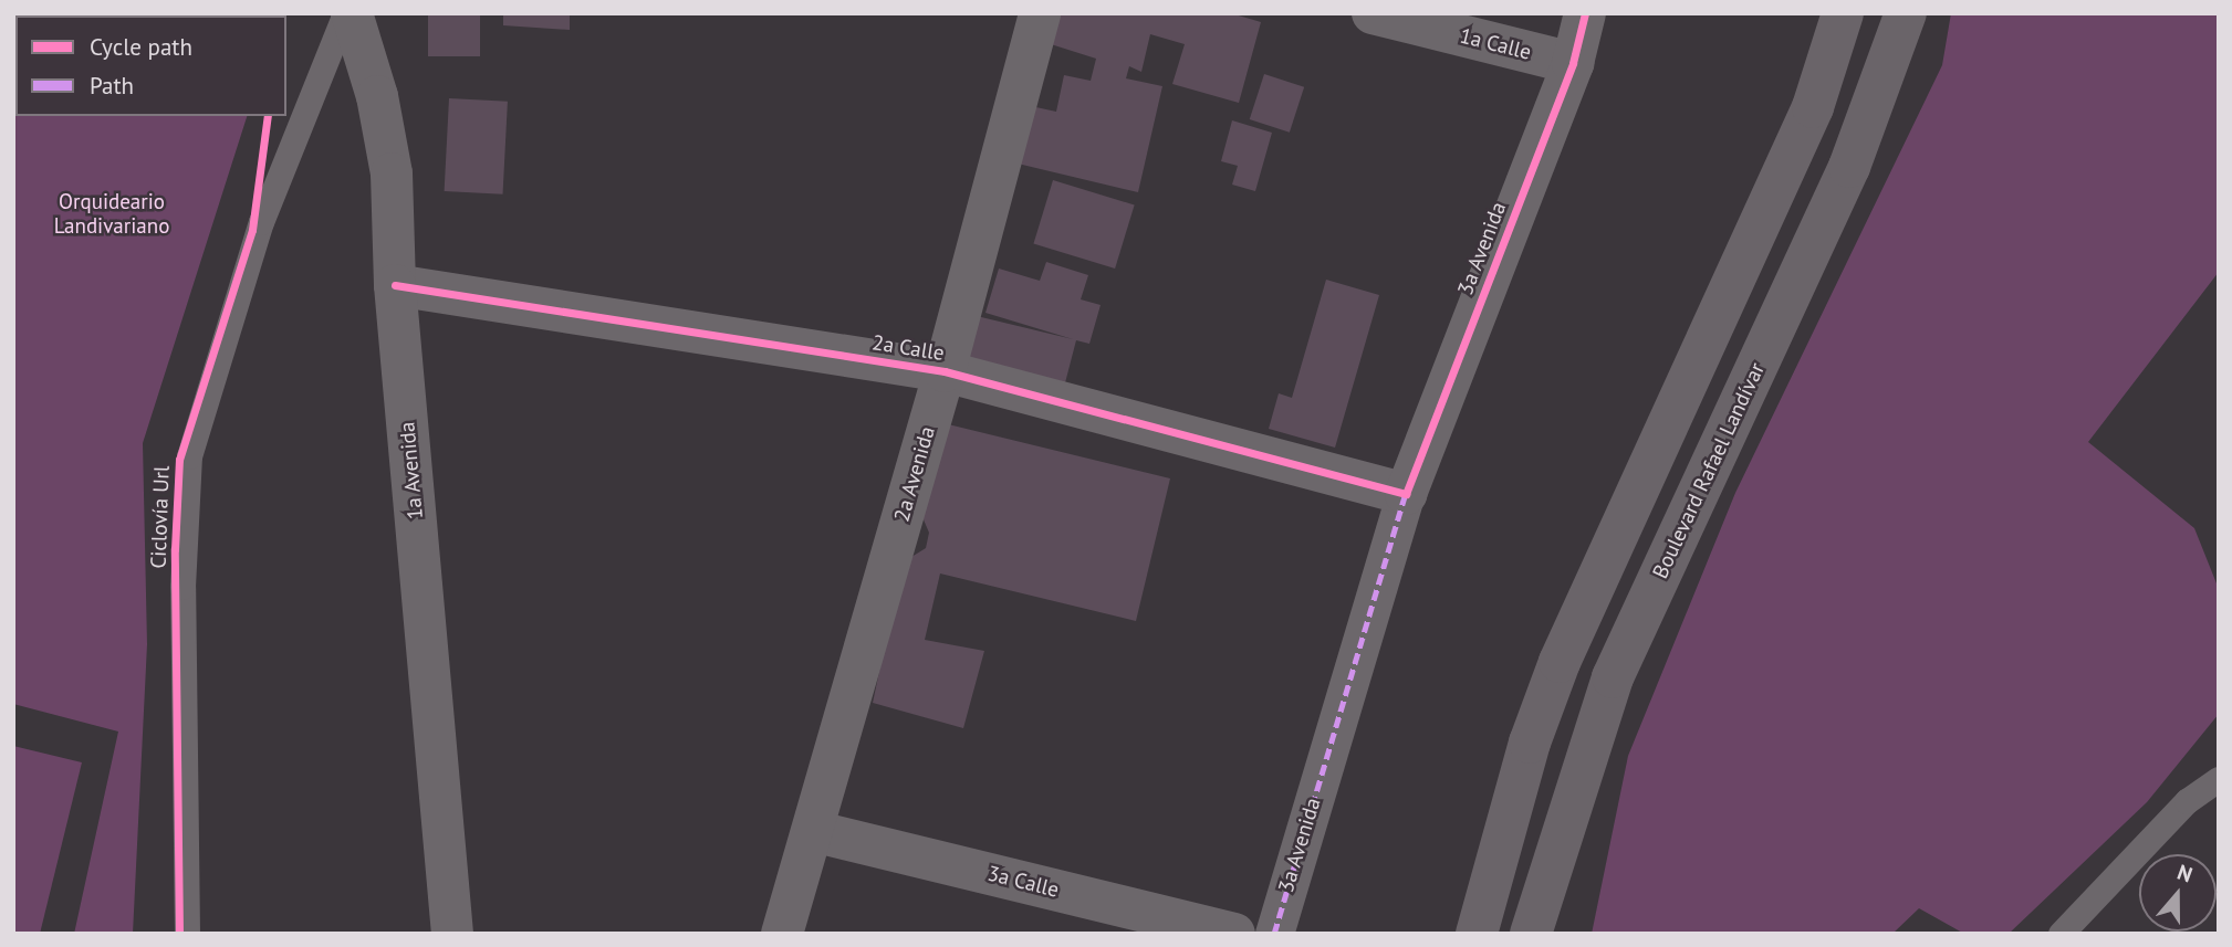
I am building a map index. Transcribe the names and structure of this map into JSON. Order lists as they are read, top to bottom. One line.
{"streets":{"main road":["Boulevard Rafael Landívar"],"street":["1a Calle","3a Avenida","2a Calle","1a Avenida","2a Avenida","3a Calle"],"cycle path":["Ciclovía Url"]},"crossings":[["1a Calle","3a Avenida"],["3a Avenida","2a Calle"],["2a Calle","1a Avenida"],["2a Calle","2a Avenida"],["2a Avenida","3a Calle"]],"parks":["Orquideario Landivariano"],"legend":["Cycle path","Path"],"north":"top"}
